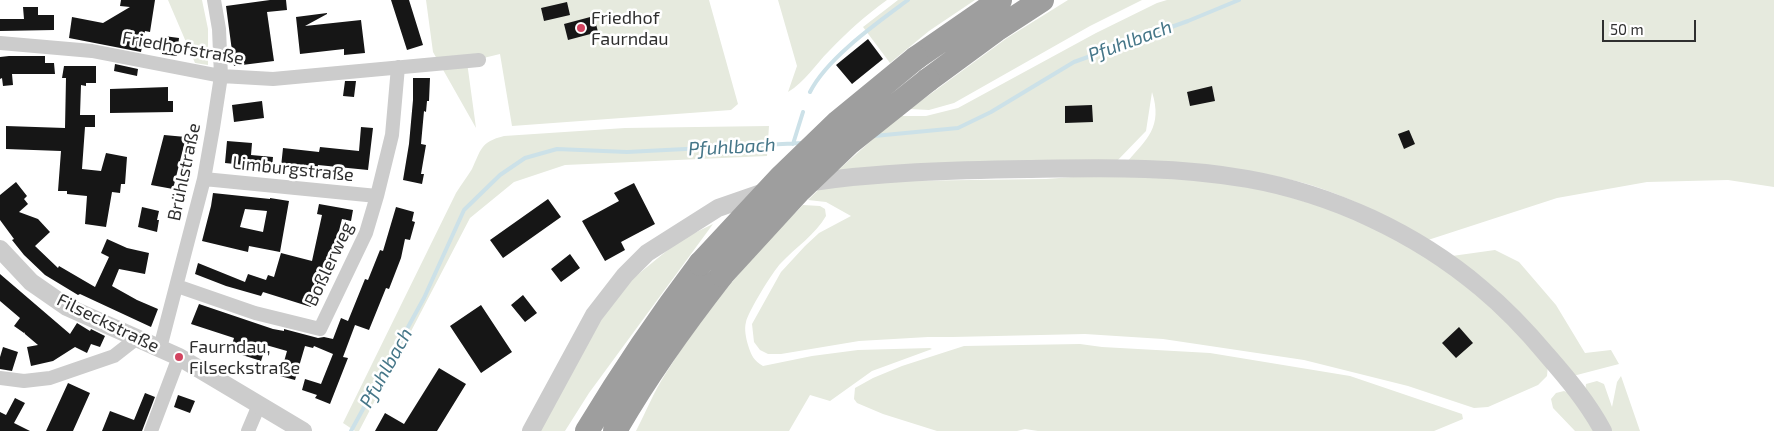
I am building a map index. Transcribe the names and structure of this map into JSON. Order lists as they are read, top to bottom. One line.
{"streets":{"street":["Friedhofstraße","Limburgstraße","Brühlstraße","Boßlerweg","Filseckstraße"]},"crossings":[["Friedhofstraße","Brühlstraße"],["Friedhofstraße","Boßlerweg"],["Limburgstraße","Brühlstraße"],["Limburgstraße","Boßlerweg"],["Brühlstraße","Boßlerweg"],["Brühlstraße","Filseckstraße"]],"water":["Pfuhlbach"],"places":["Friedhof Faurndau","Faurndau, Filseckstraße"],"scale_bar":"50 m"}
